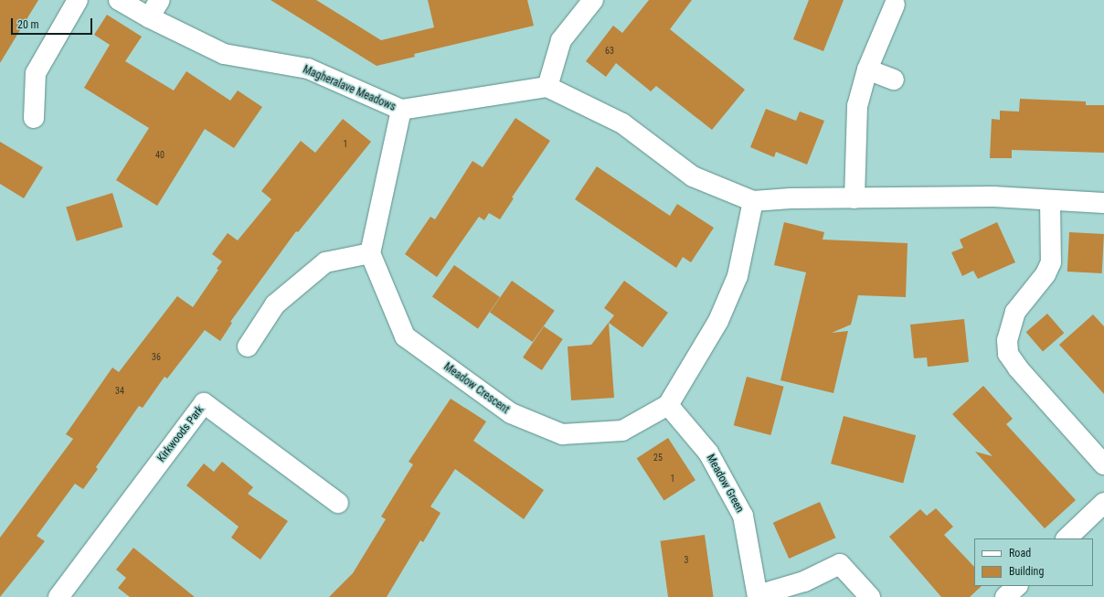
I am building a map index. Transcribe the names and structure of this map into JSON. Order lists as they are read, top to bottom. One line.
{"streets":{"street":["Magheralave Meadows","Meadow Crescent","Kirkwoods Park","Meadow Green"]},"crossings":[["Meadow Crescent","Meadow Green"]],"house_numbers":["63","1","40","36","34","25","1","3"],"legend":["Road","Building"],"scale_bar":"20 m"}
